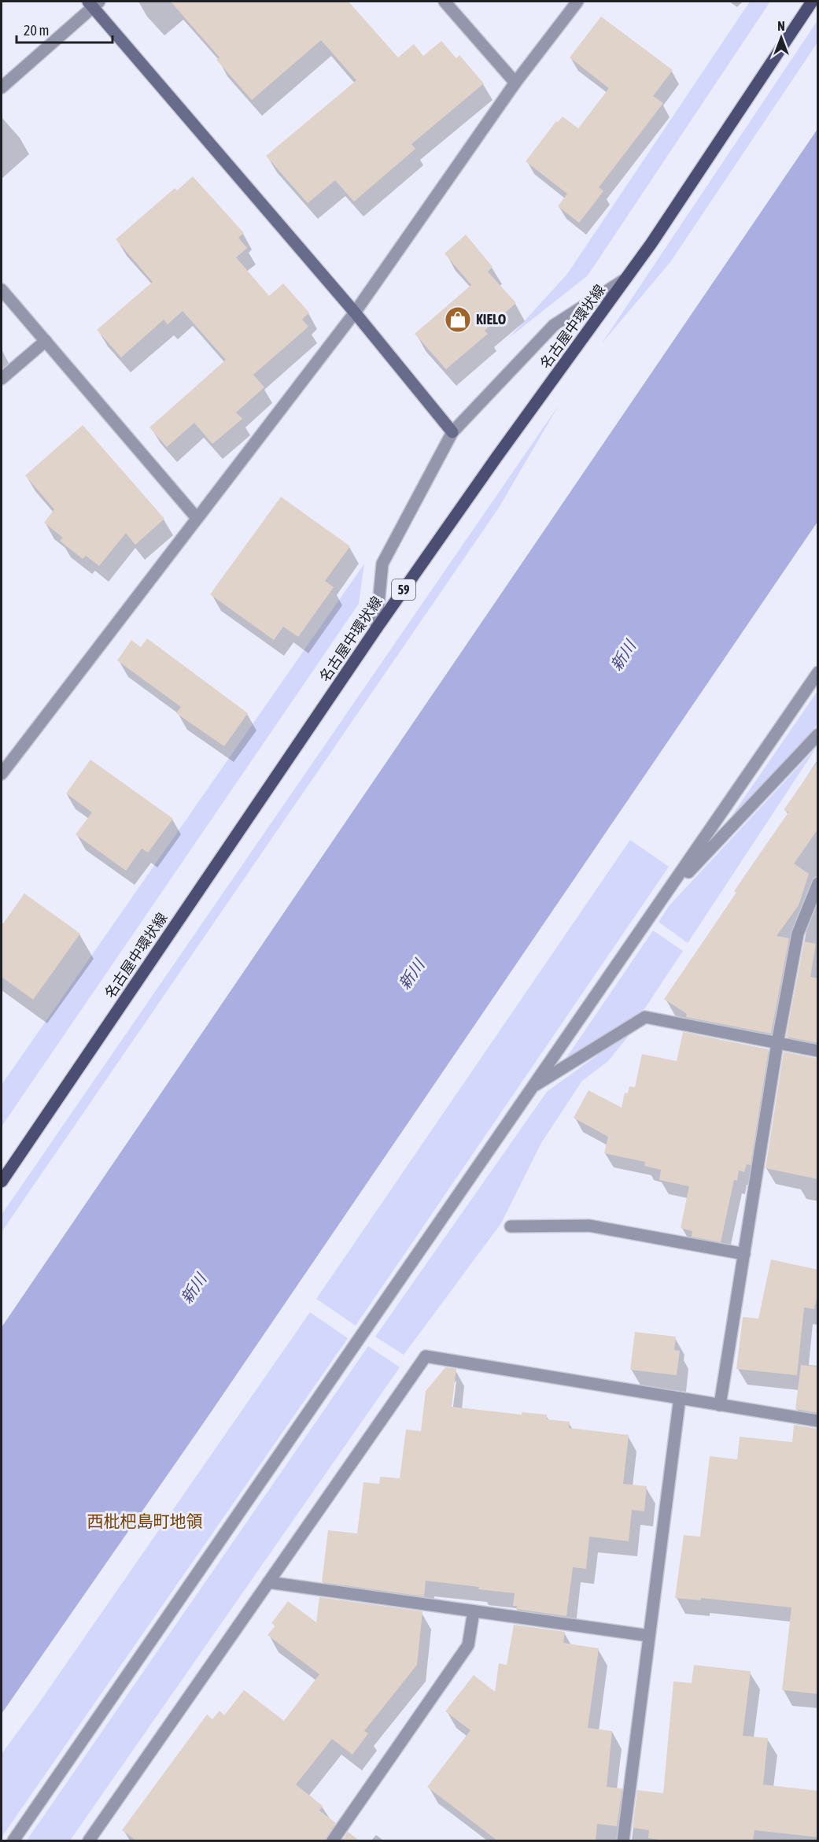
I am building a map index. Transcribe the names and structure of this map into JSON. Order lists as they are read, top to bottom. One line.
{"streets":{"main road":["名古屋中環状線","59"]},"districts":["西枇杷島町地領"],"water":["新川"],"places":{"shop":["KIELO"]},"scale_bar":"20 m","north":"top"}
